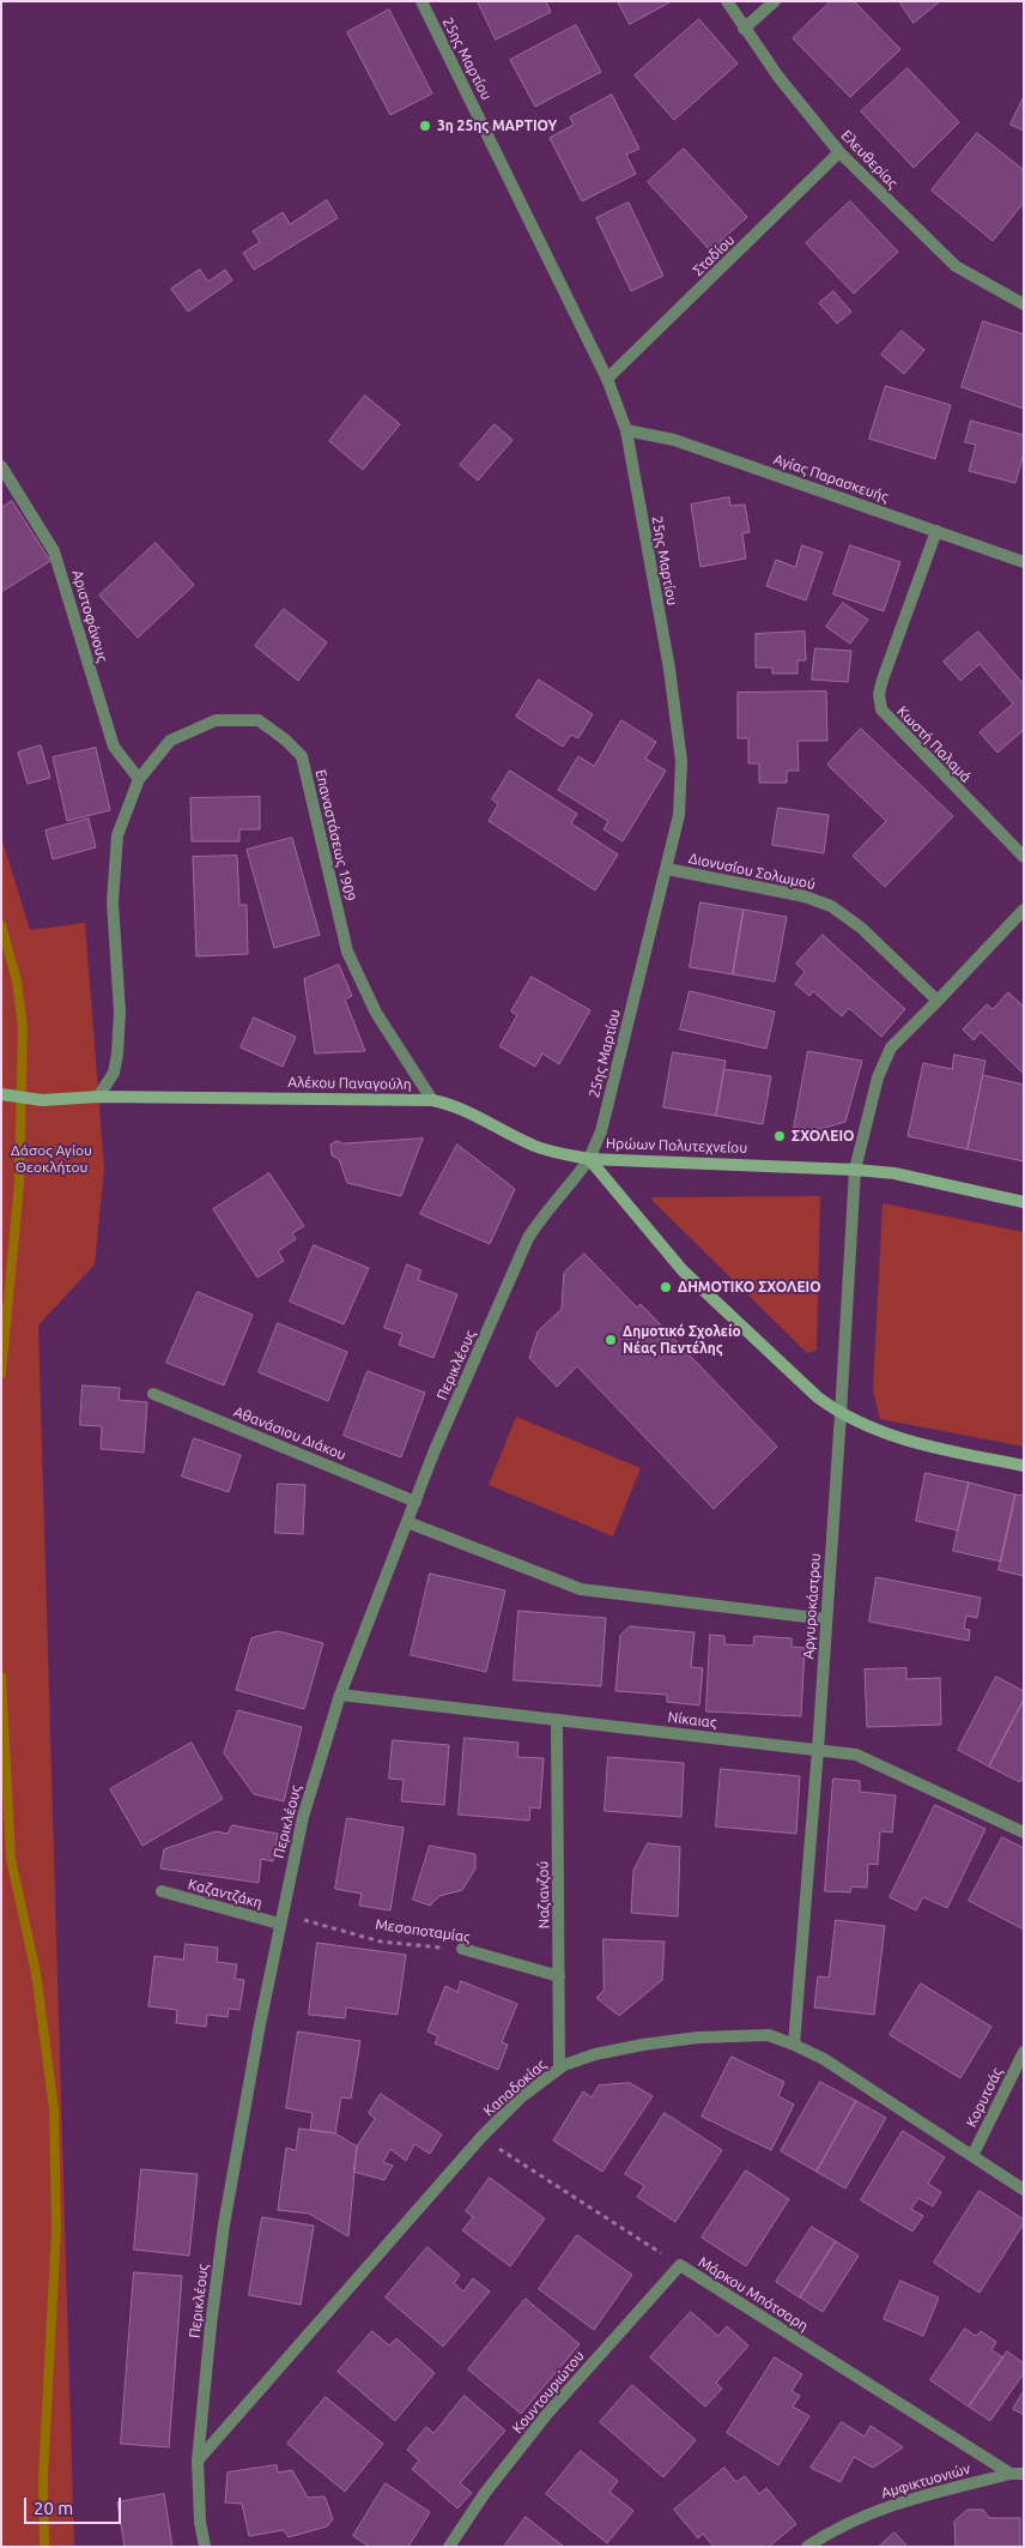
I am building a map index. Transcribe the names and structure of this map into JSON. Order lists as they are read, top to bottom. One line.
{"streets":{"main road":["Αλέκου Παναγούλη","Ηρώων Πολυτεχνείου"],"street":["25ης Μαρτίου","Ελευθερίας","Σταδίου","Αγίας Παρασκευής","Αριστοφάνους","Κωστή Παλαμά","Επαναστάσεως 1909","Διονυσίου Σολωμού","Περικλέους","Αθανάσιου Διάκου","Αργυροκάστρου","Νίκαιας","Καζαντζάκη","Ναζιανζού","Μεσοποταμίας","Καπαδοκίας","Κορυτσάς","Μάρκου Μπότσαρη","Κουντουριώτου","Αμφικτυονιών"]},"crossings":[["25ης Μαρτίου","Σταδίου"],["25ης Μαρτίου","Αγίας Παρασκευής"],["25ης Μαρτίου","Διονυσίου Σολωμού"],["25ης Μαρτίου","Αλέκου Παναγούλη"],["25ης Μαρτίου","Ηρώων Πολυτεχνείου"],["25ης Μαρτίου","Περικλέους"],["Ελευθερίας","Σταδίου"],["Αγίας Παρασκευής","Κωστή Παλαμά"],["Αριστοφάνους","Επαναστάσεως 1909"],["Επαναστάσεως 1909","Αλέκου Παναγούλη"],["Διονυσίου Σολωμού","Αργυροκάστρου"],["Αλέκου Παναγούλη","Ηρώων Πολυτεχνείου"],["Αλέκου Παναγούλη","Περικλέους"],["Ηρώων Πολυτεχνείου","Περικλέους"],["Ηρώων Πολυτεχνείου","Αργυροκάστρου"],["Περικλέους","Αθανάσιου Διάκου"],["Περικλέους","Νίκαιας"],["Περικλέους","Καζαντζάκη"],["Περικλέους","Μεσοποταμίας"],["Περικλέους","Καπαδοκίας"],["Αργυροκάστρου","Νίκαιας"],["Αργυροκάστρου","Καπαδοκίας"],["Νίκαιας","Ναζιανζού"],["Καζαντζάκη","Μεσοποταμίας"],["Ναζιανζού","Μεσοποταμίας"],["Ναζιανζού","Καπαδοκίας"],["Καπαδοκίας","Κορυτσάς"],["Καπαδοκίας","Μάρκου Μπότσαρη"],["Μάρκου Μπότσαρη","Κουντουριώτου"],["Μάρκου Μπότσαρη","Αμφικτυονιών"]],"parks":["Δάσος Αγίου Θεοκλήτου"],"places":["3η 25ης ΜΑΡΤΙΟΥ","ΣΧΟΛΕΙΟ","ΔΗΜΟΤΙΚΟ ΣΧΟΛΕΙΟ","Δημοτικό Σχολείο Νέας Πεντέλης"],"scale_bar":"20 m"}
